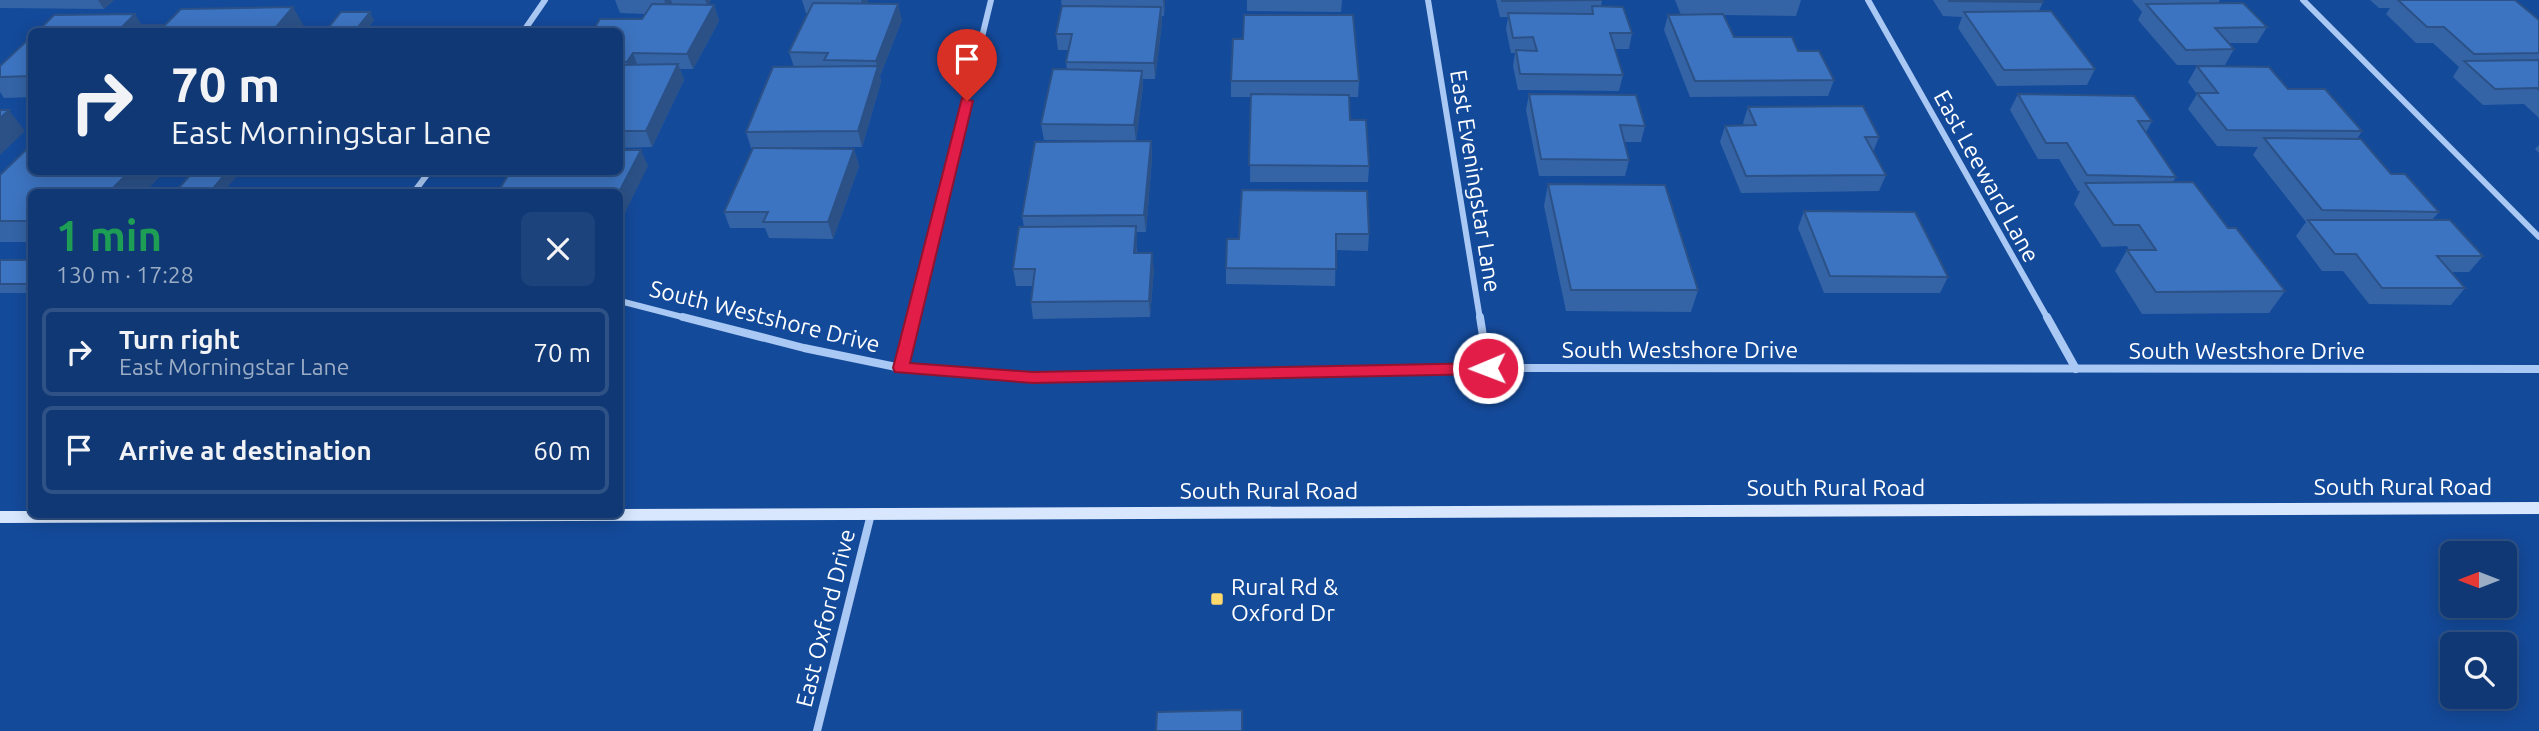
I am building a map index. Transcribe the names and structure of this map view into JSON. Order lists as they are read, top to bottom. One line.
{"streets":{"main road":["South Rural Road"],"street":["East Leeward Lane","East Eveningstar Lane","South Westshore Drive","East Oxford Drive"]},"crossings":[["East Leeward Lane","South Westshore Drive"],["East Eveningstar Lane","South Westshore Drive"],["South Rural Road","East Oxford Drive"]],"places":{"transit":["Rural Rd & Oxford Dr"]},"north":"left","page":{"turn":["70 m","East Morningstar Lane"],"heading":["1 min","130 m · 17:28"],"list":[{"name":"Turn right","note":"East Morningstar Lane","value":"70 m"},{"name":"Arrive at destination","value":"60 m"}]}}
